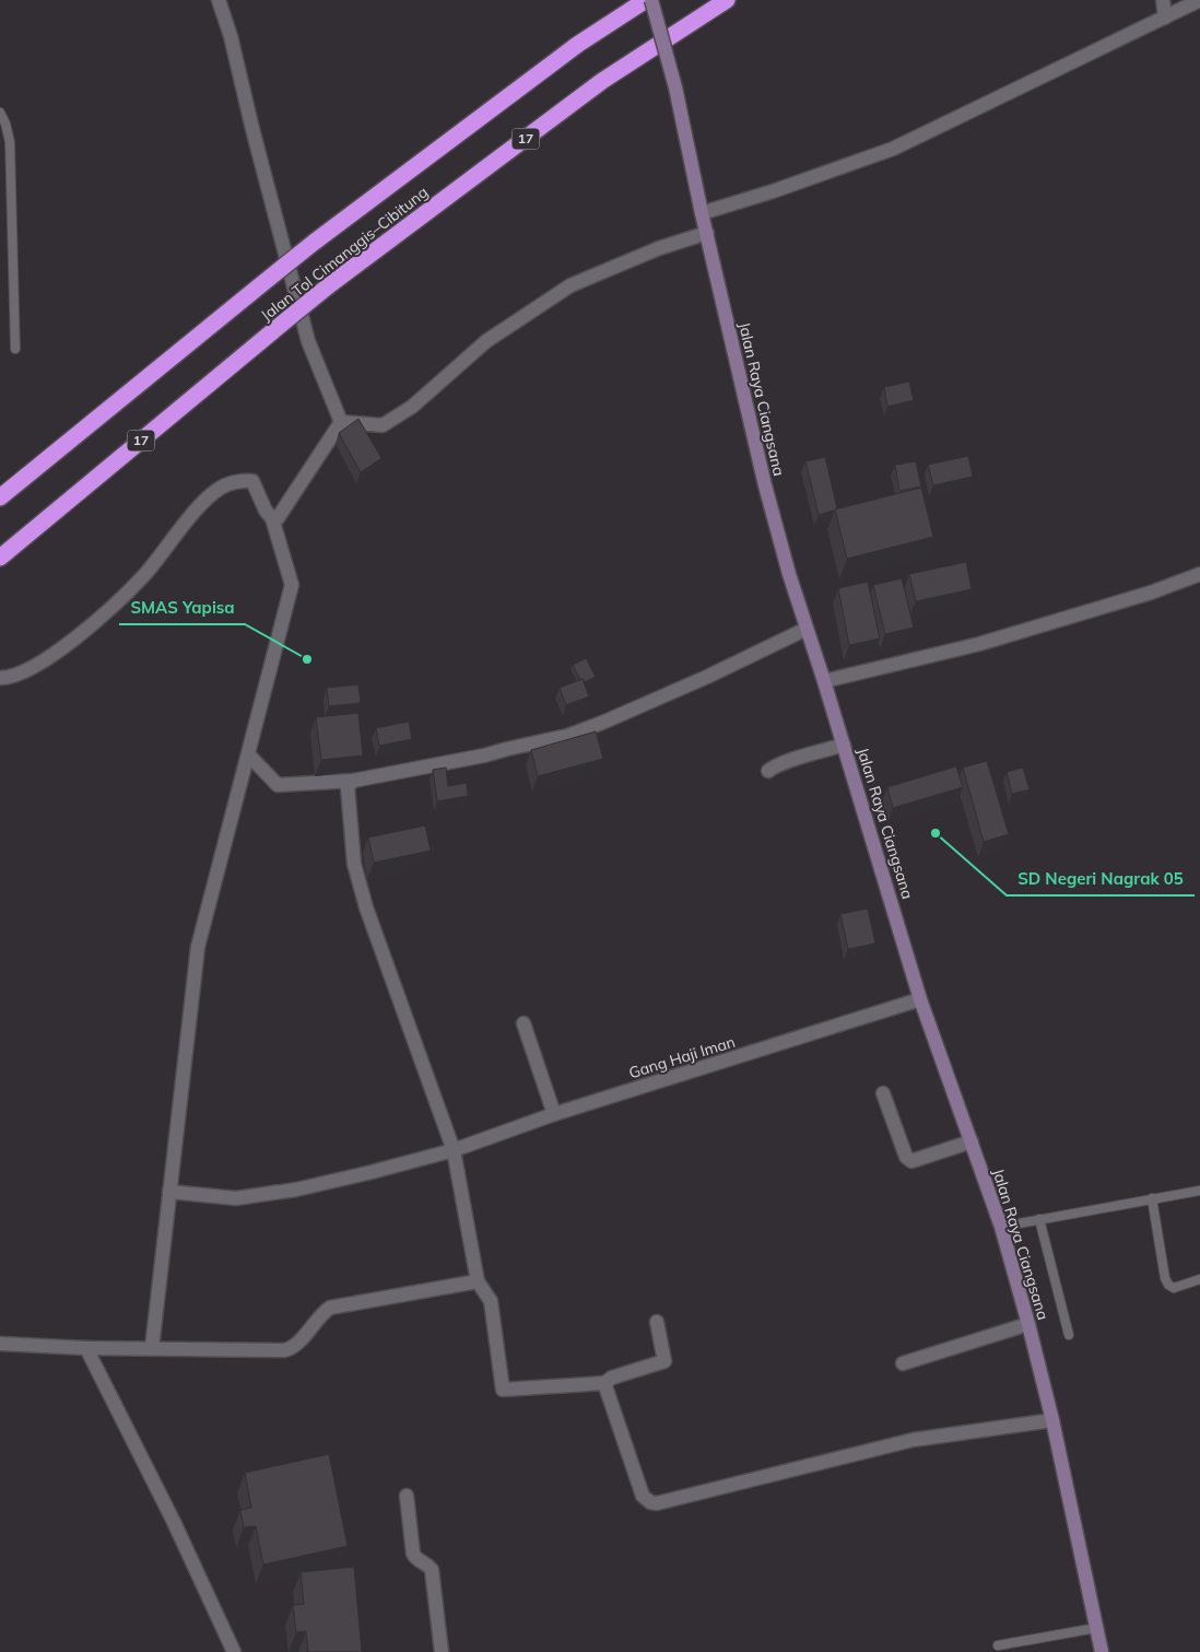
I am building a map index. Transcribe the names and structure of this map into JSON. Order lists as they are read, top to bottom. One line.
{"streets":{"highway":["17","Jalan Tol Cimanggis–Cibitung"],"main road":["Jalan Raya Ciangsana"],"street":["Gang Haji Iman"]},"crossings":[["Jalan Raya Ciangsana","Gang Haji Iman"]],"places":["SMAS Yapisa","SD Negeri Nagrak 05"]}
